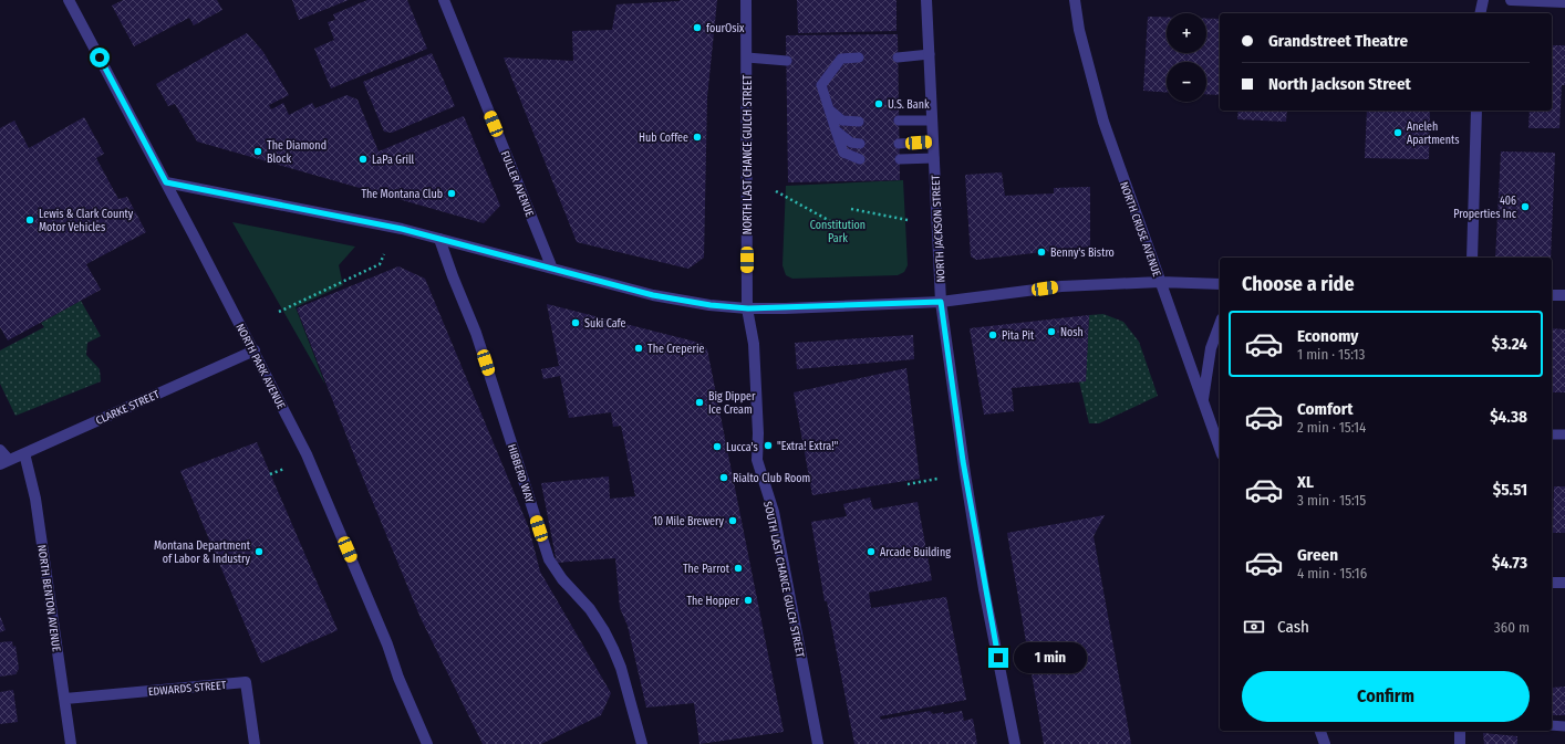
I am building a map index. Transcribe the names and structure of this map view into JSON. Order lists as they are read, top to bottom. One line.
{"streets":{"street":["NORTH LAST CHANCE GULCH STREET","FULLER AVENUE","NORTH JACKSON STREET","NORTH CRUSE AVENUE","NORTH PARK AVENUE","CLARKE STREET","HIBBERD WAY","SOUTH LAST CHANCE GULCH STREET","NORTH BENTON AVENUE","EDWARDS STREET"]},"crossings":[["NORTH LAST CHANCE GULCH STREET","SOUTH LAST CHANCE GULCH STREET"],["NORTH PARK AVENUE","CLARKE STREET"],["CLARKE STREET","NORTH BENTON AVENUE"],["NORTH BENTON AVENUE","EDWARDS STREET"]],"parks":["Constitution Park"],"places":["fourOsix","U.S. Bank","Aneleh Apartments","Hub Coffee","The Diamond Block","LaPa Grill","The Montana Club","406 Properties Inc","Lewis & Clark County Motor Vehicles","Benny's Bistro","Suki Cafe","Nosh","Pita Pit","The Creperie","Big Dipper Ice Cream","\"Extra! Extra!\"","Lucca's","Rialto Club Room","10 Mile Brewery","Montana Department of Labor & Industry","Arcade Building","The Parrot","The Hopper"],"page":{"map_buttons":["+","−"],"banner":["Grandstreet Theatre","North Jackson Street"],"heading":"Choose a ride","list":[{"name":"Economy","note":"1 min · 15:13","value":"$3.24"},{"name":"Comfort","note":"2 min · 15:14","value":"$4.38"},{"name":"XL","note":"3 min · 15:15","value":"$5.51"},{"name":"Green","note":"4 min · 15:16","value":"$4.73"}],"pay":["Cash","360 m"],"bubble":"1 min","buttons":"Confirm"}}
